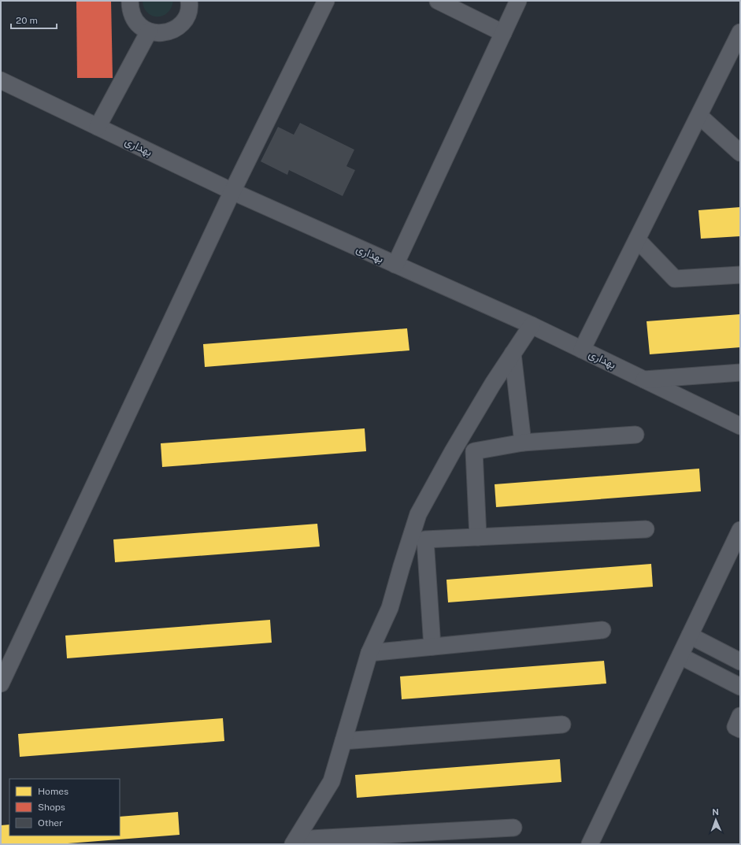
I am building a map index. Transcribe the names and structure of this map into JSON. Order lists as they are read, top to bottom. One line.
{"streets":{"street":["بهداری"]},"legend":["Homes","Shops","Other"],"scale_bar":"20 m","north":"top"}
